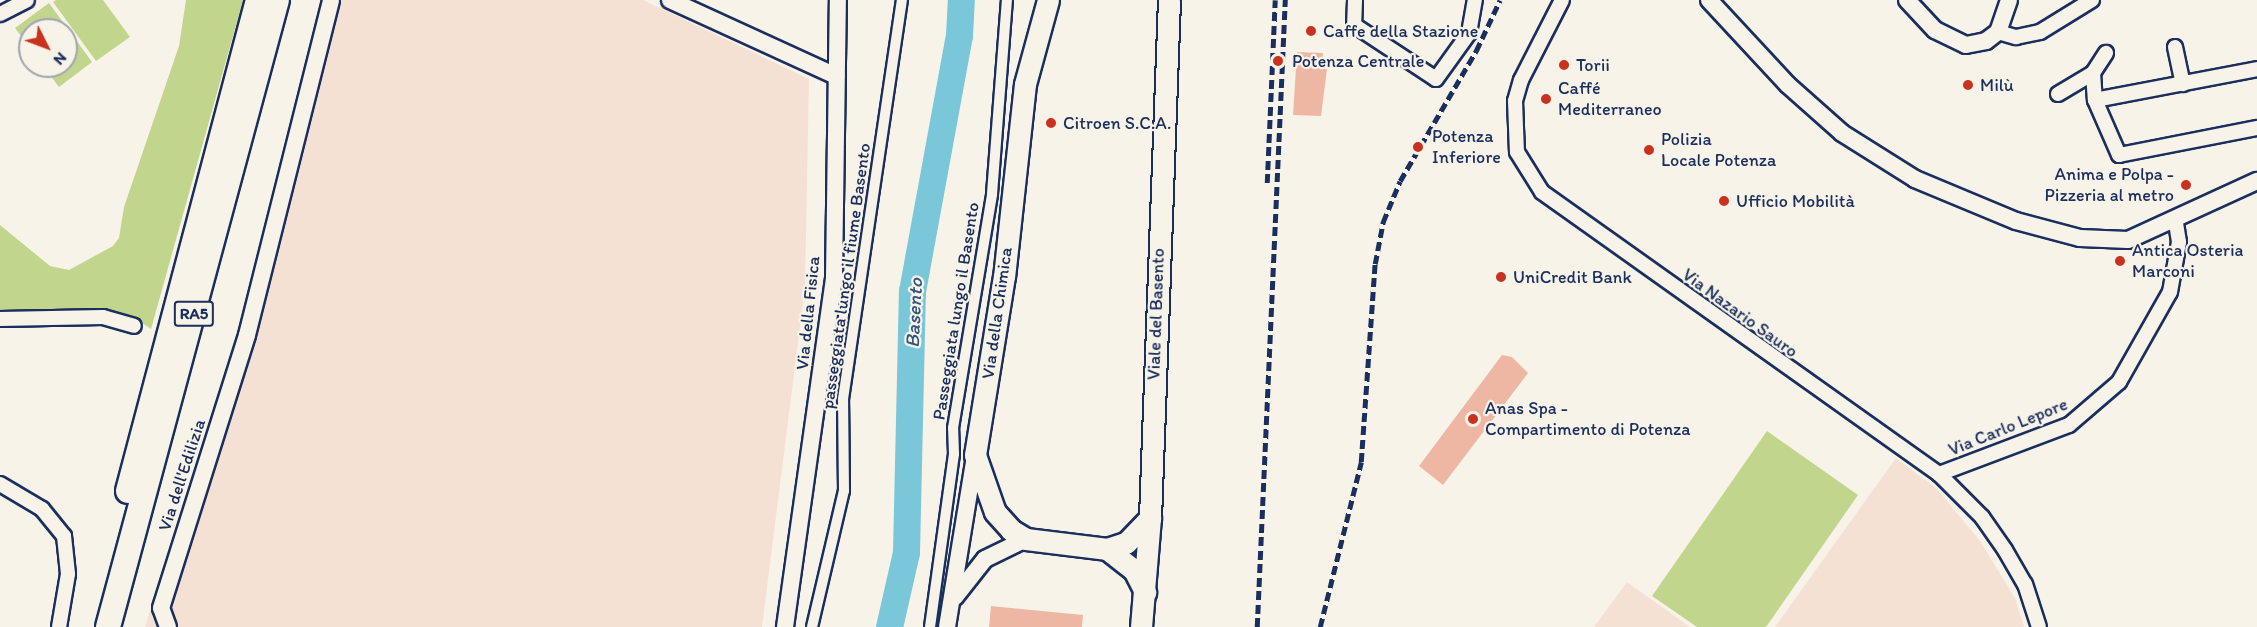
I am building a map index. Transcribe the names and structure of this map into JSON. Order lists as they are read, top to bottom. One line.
{"streets":{"highway":["RA5"],"main road":["Via della Chimica","Viale del Basento"],"street":["passeggiata lungo il fiume Basento","Passeggiata lungo il Basento","Via della Fisica","Via Nazario Sauro","Via Carlo Lepore","Via dell'Edilizia"]},"crossings":[["Via Nazario Sauro","Via Carlo Lepore"]],"water":["Basento"],"places":["Caffe della Stazione","Potenza Centrale","Torii","Milù","Caffé Mediterraneo","Citroen S.C.A.","Potenza Inferiore","Polizia Locale Potenza","Anima e Polpa - Pizzeria al metro","Ufficio Mobilità","Antica Osteria Marconi","UniCredit Bank","Anas Spa - Compartimento di Potenza"],"north":"bottom right"}
